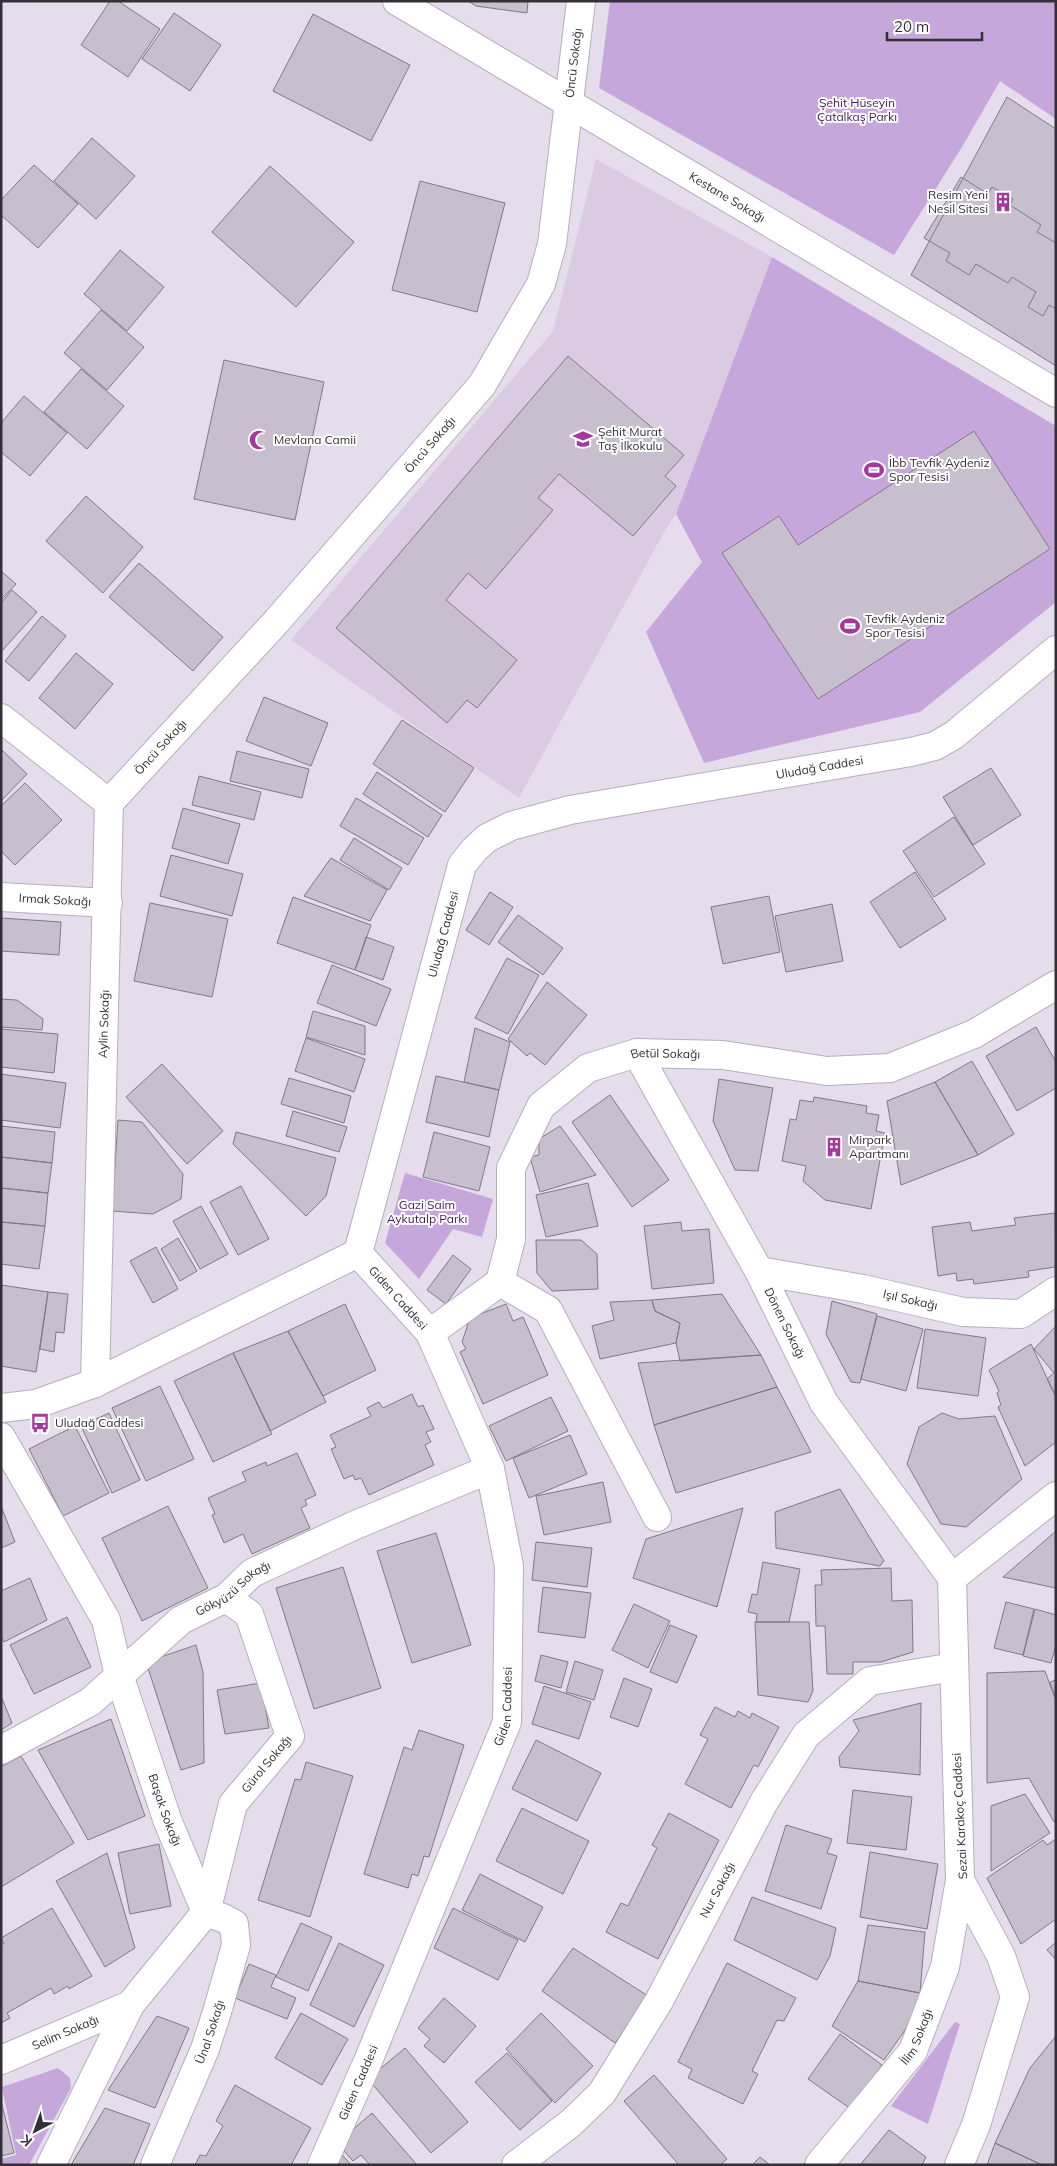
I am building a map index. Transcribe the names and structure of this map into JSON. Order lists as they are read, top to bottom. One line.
{"streets":{"street":["Öncü Sokağı","Kestane Sokağı","Uludağ Caddesi","Irmak Sokağı","Aylin Sokağı","Betül Sokağı","Giden Caddesi","Işıl Sokağı","Dönen Sokağı","Gökyüzü Sokağı","Gürol Sokağı","Başak Sokağı","Sezai Karakoç Caddesi","Nur Sokağı","Selim Sokağı","Ünal Sokağı","İlim Sokağı"]},"crossings":[["Öncü Sokağı","Kestane Sokağı"],["Öncü Sokağı","Aylin Sokağı"],["Uludağ Caddesi","Giden Caddesi"],["Irmak Sokağı","Aylin Sokağı"],["Betül Sokağı","Dönen Sokağı"],["Giden Caddesi","Gökyüzü Sokağı"],["Işıl Sokağı","Dönen Sokağı"],["Dönen Sokağı","Sezai Karakoç Caddesi"],["Gökyüzü Sokağı","Gürol Sokağı"],["Gökyüzü Sokağı","Başak Sokağı"],["Gürol Sokağı","Başak Sokağı"],["Gürol Sokağı","Ünal Sokağı"],["Başak Sokağı","Ünal Sokağı"],["Sezai Karakoç Caddesi","Nur Sokağı"],["Sezai Karakoç Caddesi","İlim Sokağı"]],"parks":["Şehit Hüseyin Çatalkaş Parkı","Gazi Saim Aykutalp Parkı"],"places":{"building":["Resim Yeni Nesil Sitesi","Mirpark Apartmanı"],"school or university":["Şehit Murat Taş İlkokulu"],"mosque":["Mevlana Camii"],"sports":["İbb Tevfik Aydeniz Spor Tesisi","Tevfik Aydeniz Spor Tesisi"],"bus stop":["Uludağ Caddesi"]},"scale_bar":"20 m","north":"bottom left"}
